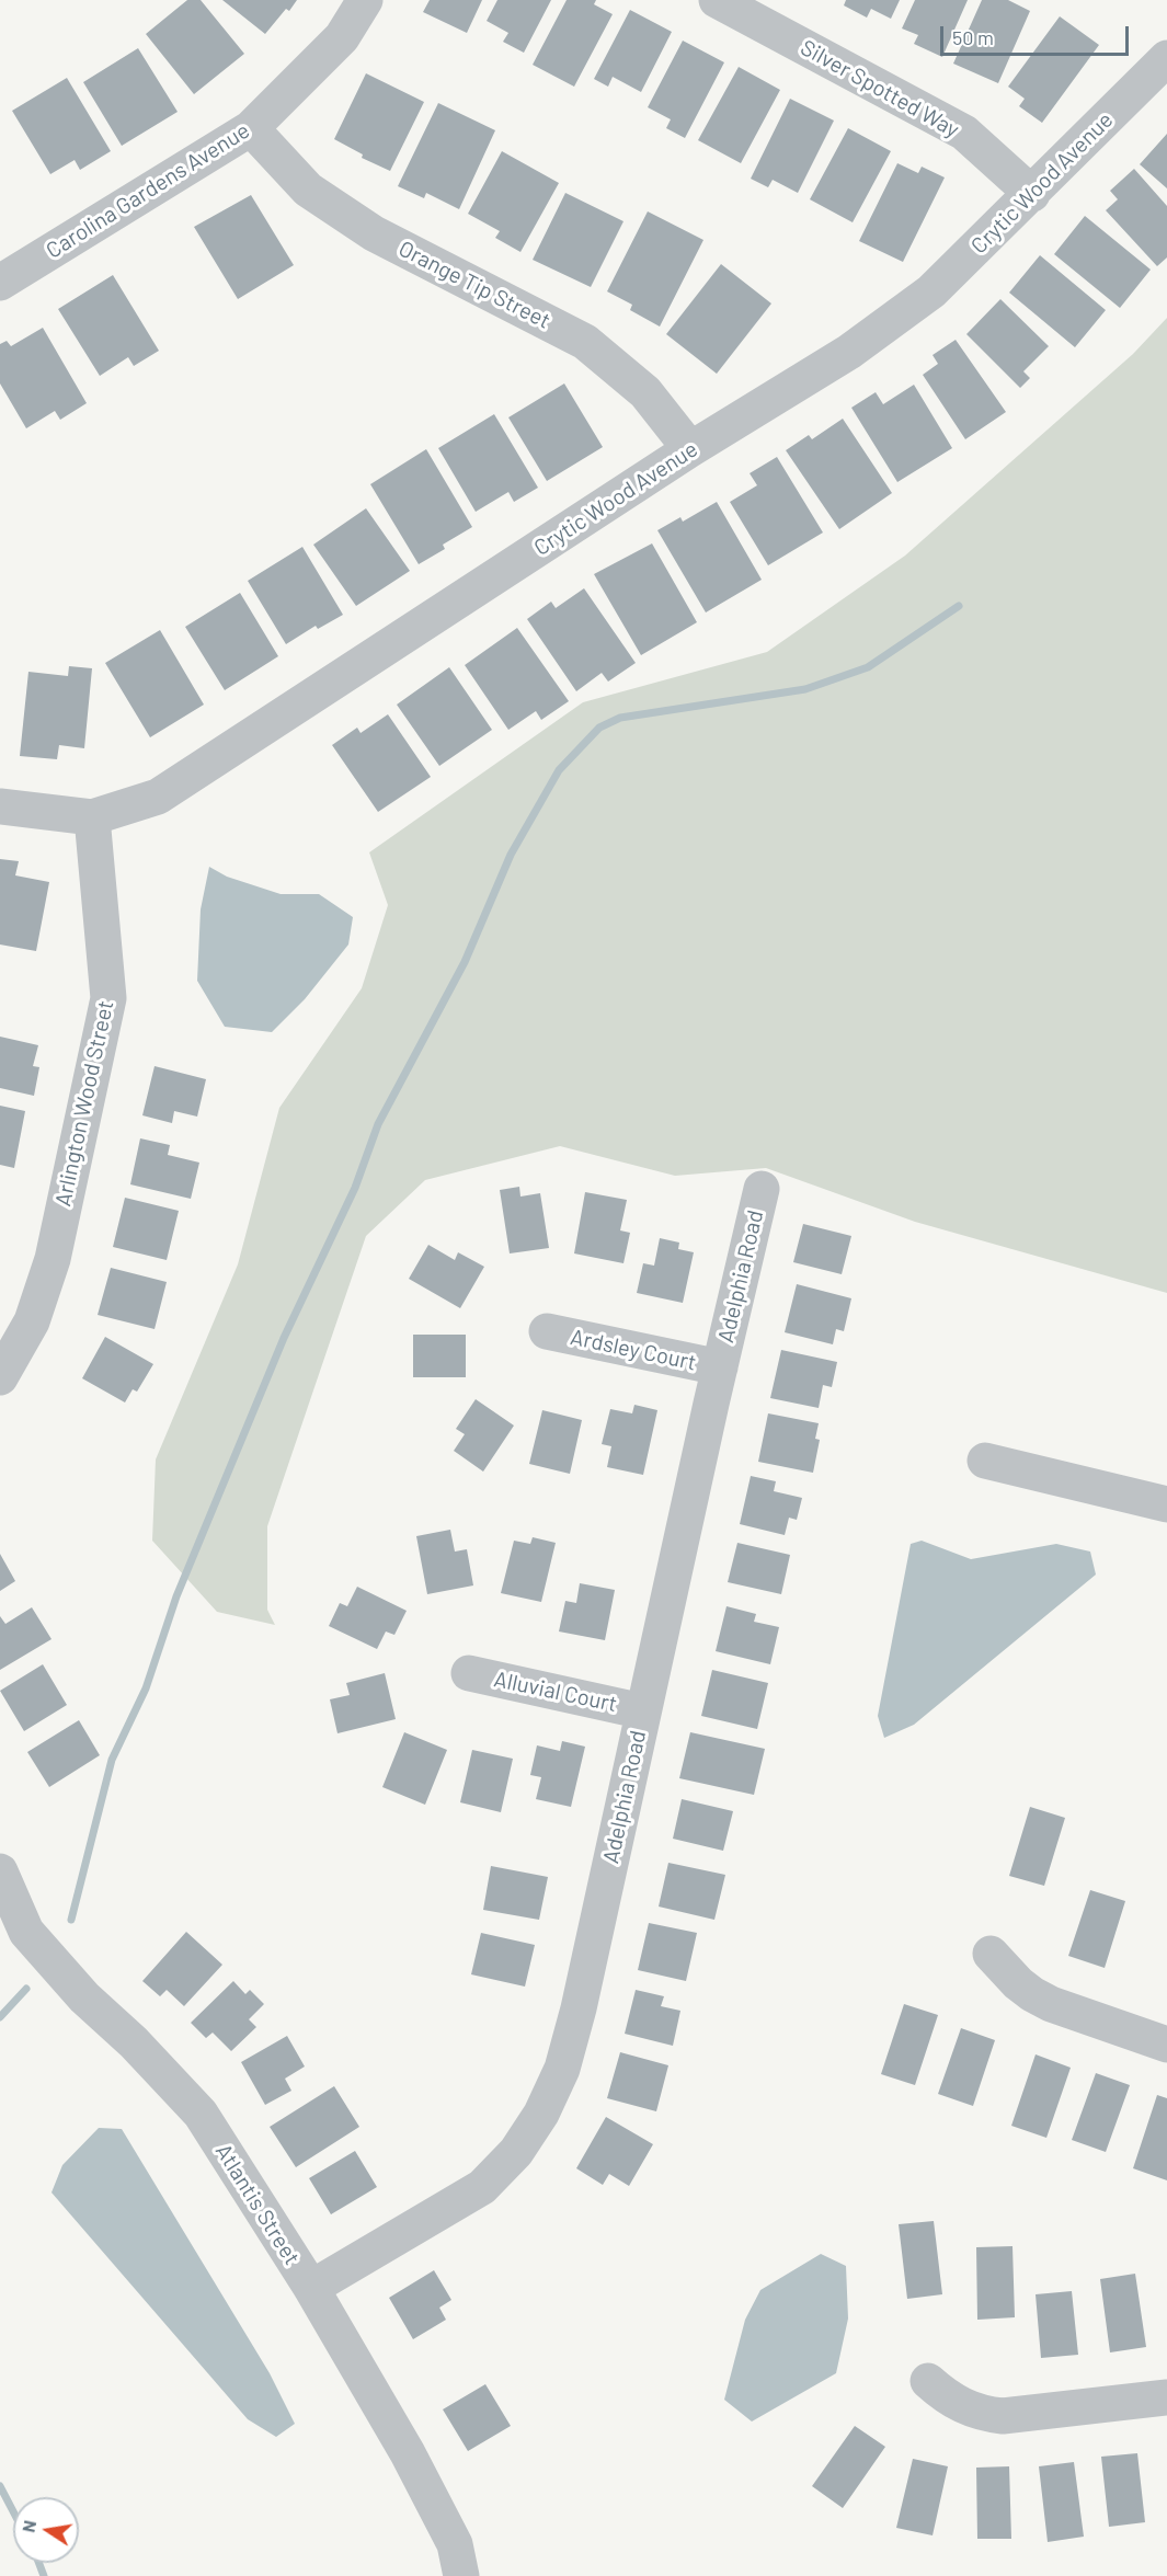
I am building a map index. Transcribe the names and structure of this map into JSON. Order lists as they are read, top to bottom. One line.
{"streets":{"street":["Silver Spotted Way","Crytic Wood Avenue","Carolina Gardens Avenue","Orange Tip Street","Arlington Wood Street","Adelphia Road","Ardsley Court","Alluvial Court","Atlantis Street"]},"crossings":[["Silver Spotted Way","Crytic Wood Avenue"],["Crytic Wood Avenue","Orange Tip Street"],["Crytic Wood Avenue","Arlington Wood Street"],["Carolina Gardens Avenue","Orange Tip Street"],["Adelphia Road","Ardsley Court"],["Adelphia Road","Alluvial Court"],["Adelphia Road","Atlantis Street"]],"scale_bar":"50 m","north":"left"}
